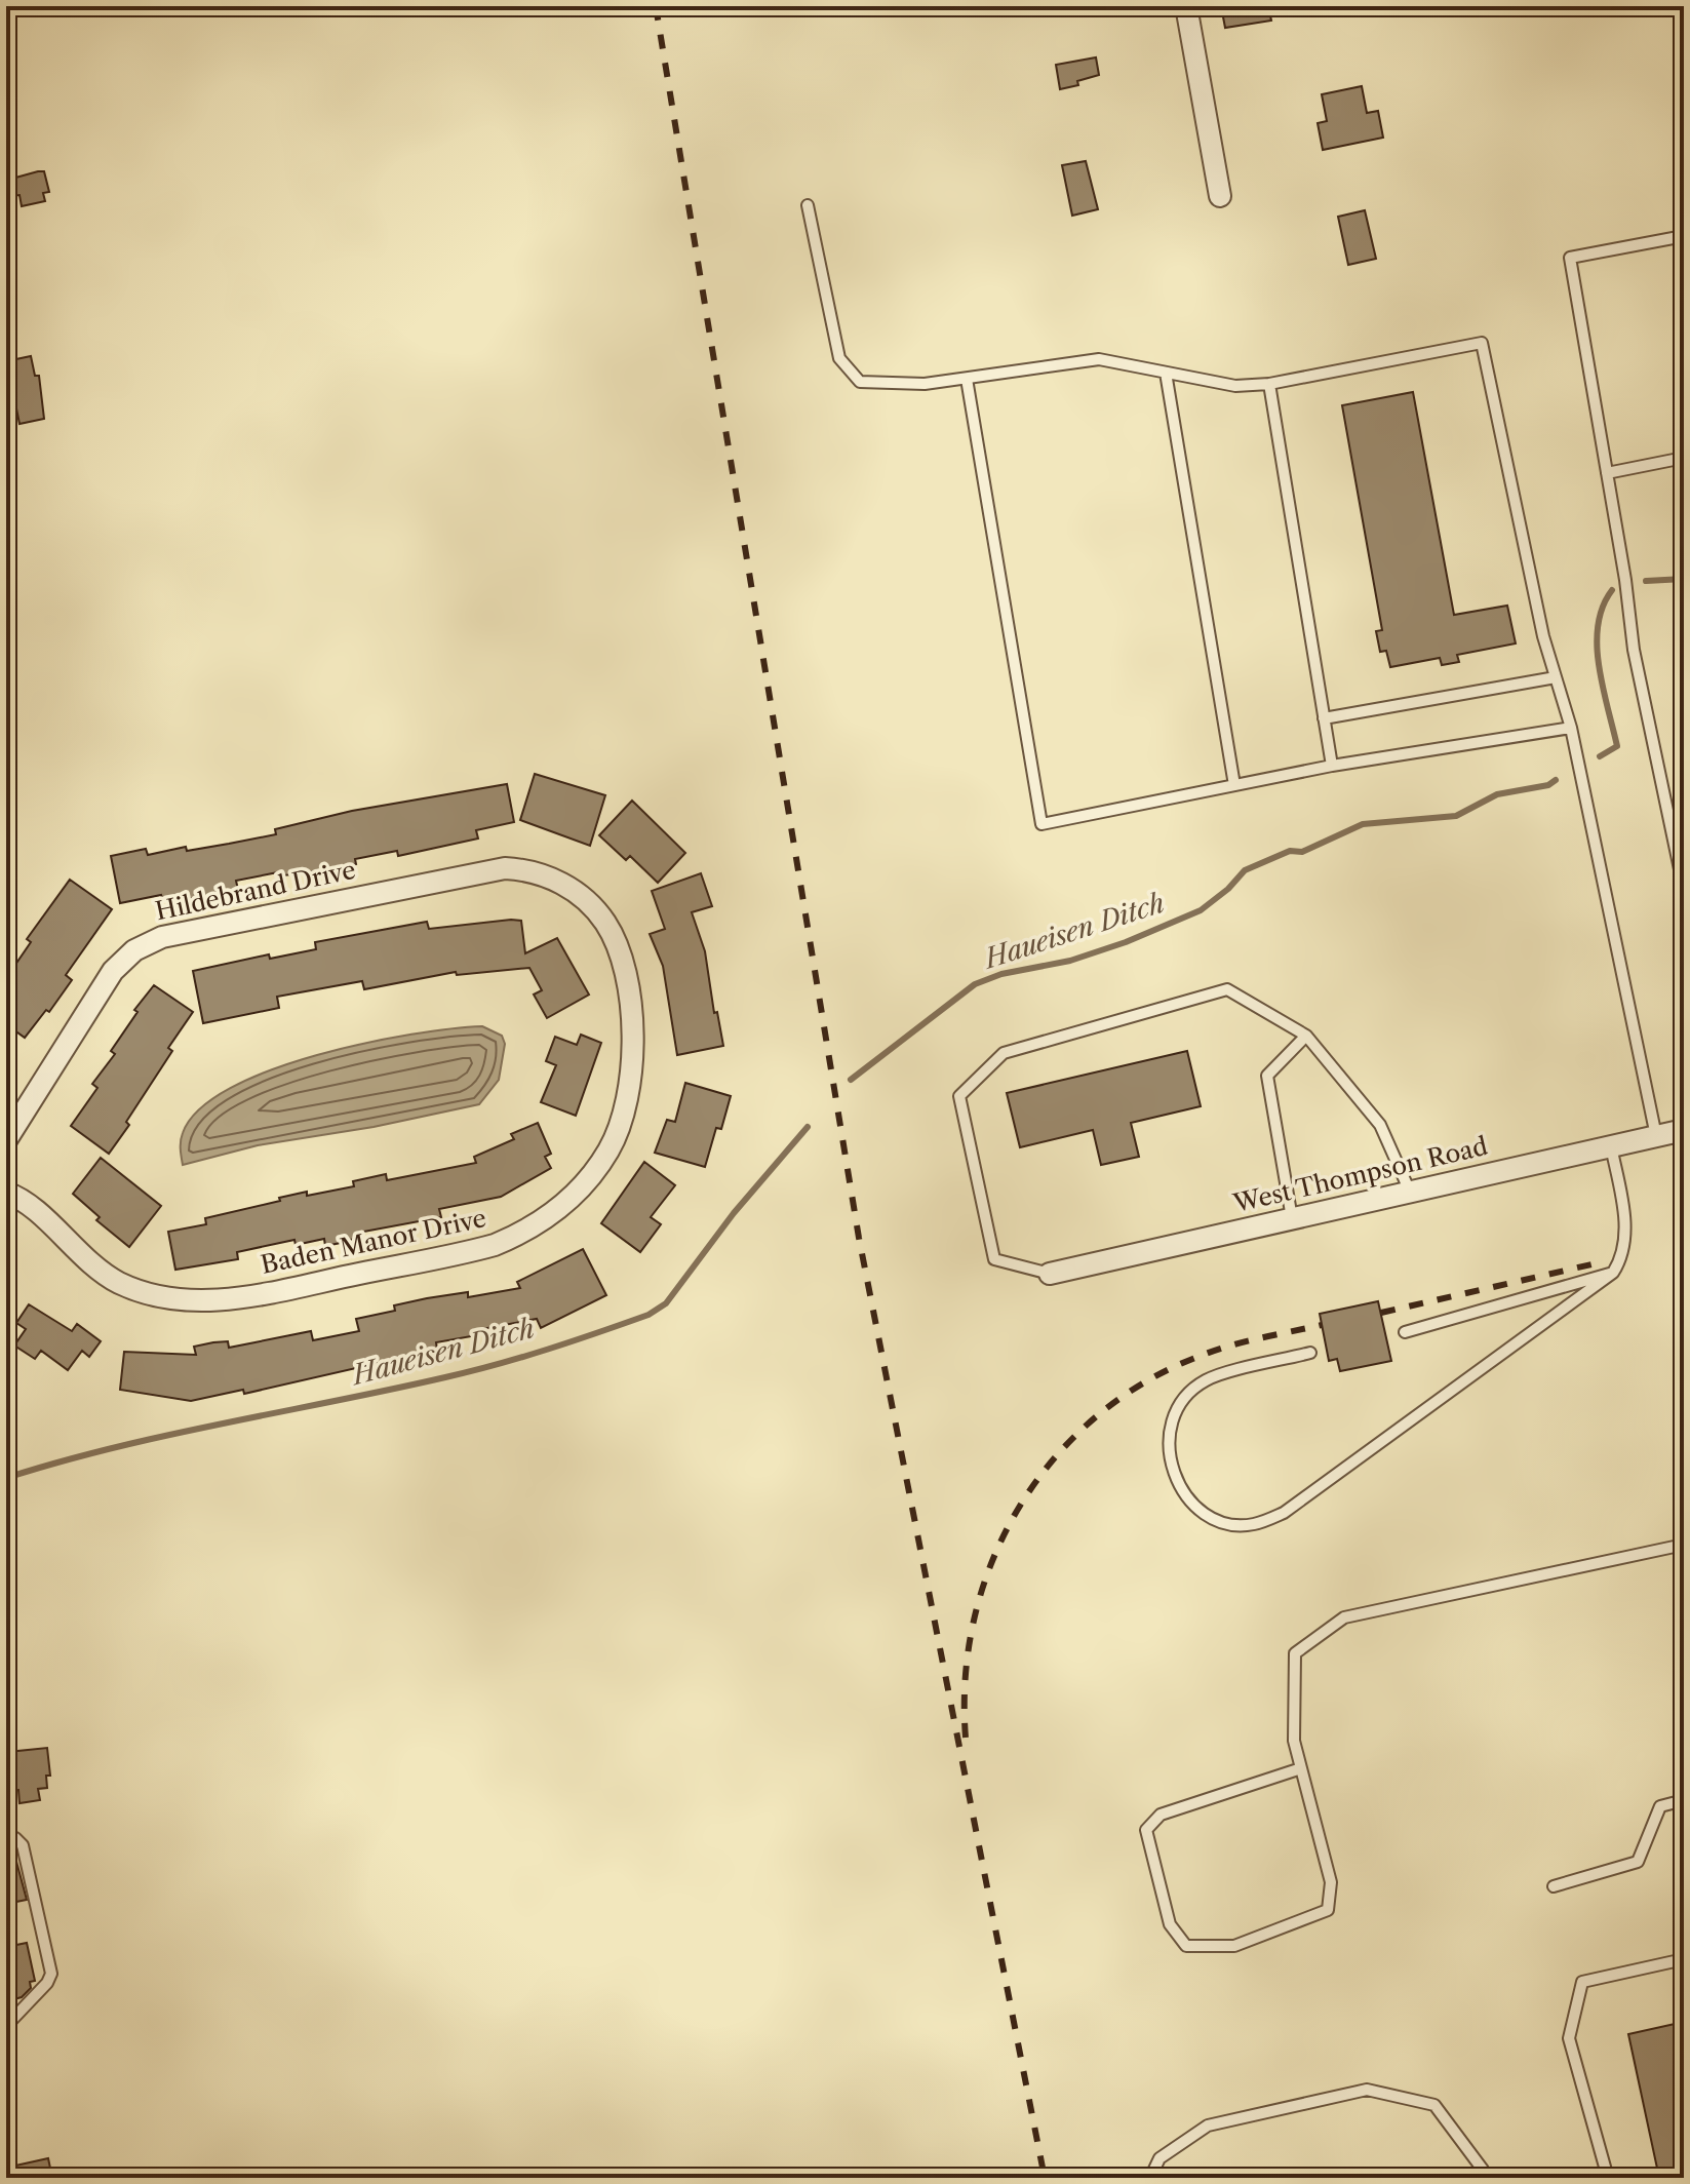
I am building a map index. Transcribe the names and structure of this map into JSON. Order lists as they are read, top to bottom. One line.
{"streets":{"street":["Hildebrand Drive","West Thompson Road","Baden Manor Drive"]},"crossings":[["Hildebrand Drive","Baden Manor Drive"]],"water":["Haueisen Ditch"]}
